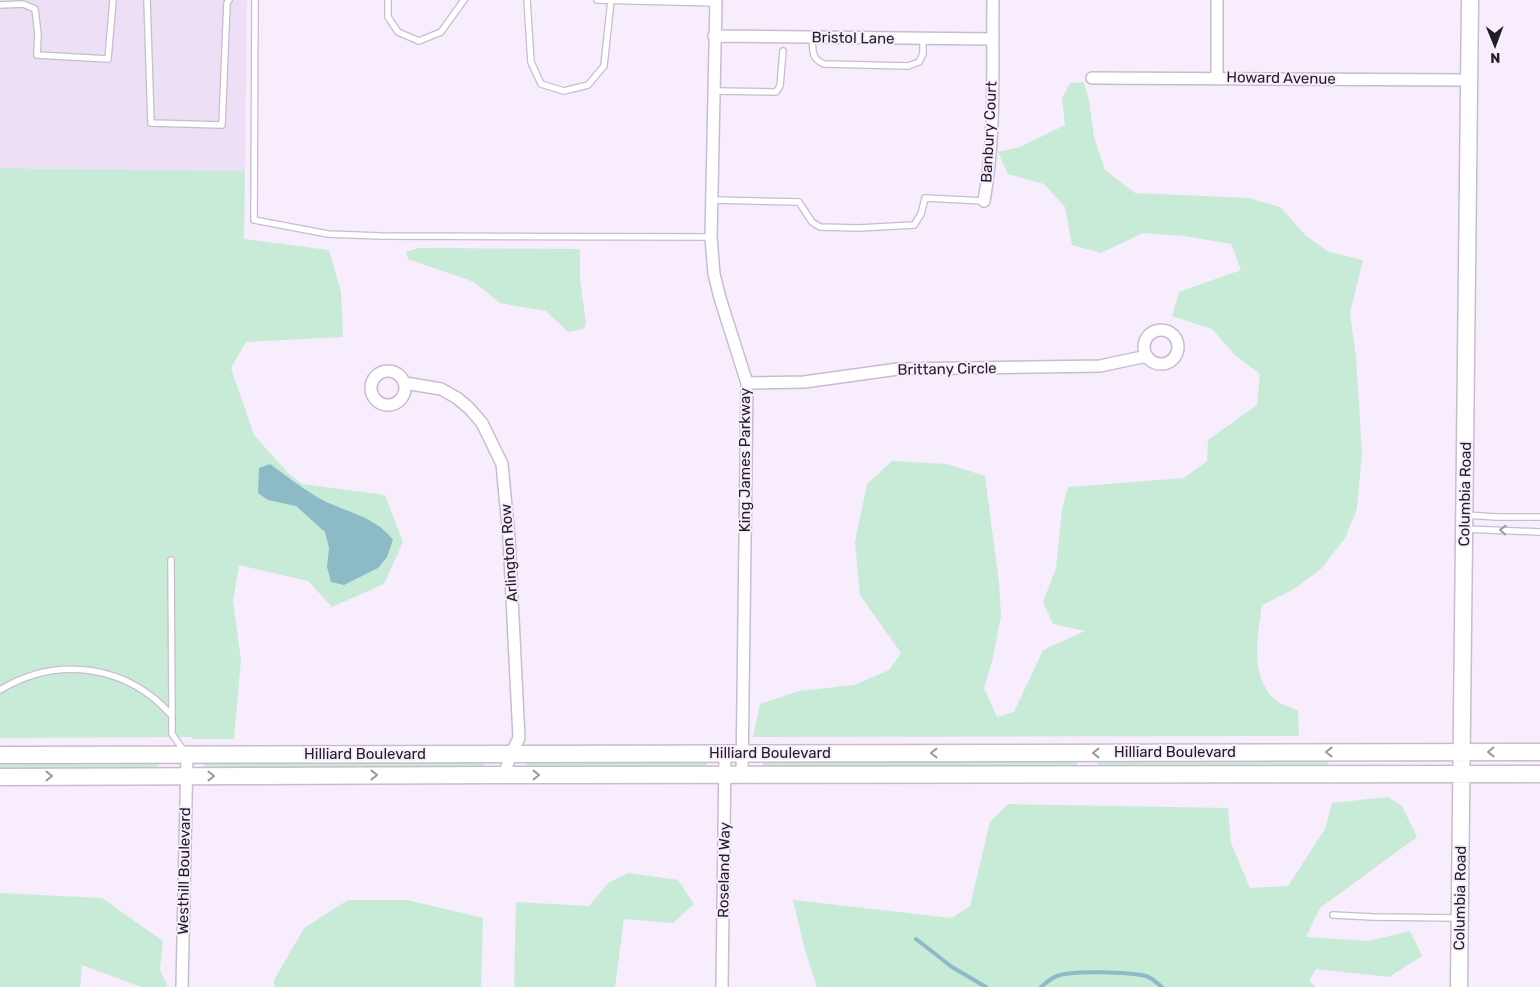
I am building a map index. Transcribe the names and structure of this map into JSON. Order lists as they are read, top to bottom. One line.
{"streets":{"main road":["Columbia Road","Hilliard Boulevard"],"street":["Bristol Lane","Howard Avenue","Banbury Court","Brittany Circle","King James Parkway","Arlington Row","Roseland Way","Westhill Boulevard"]},"crossings":[["Bristol Lane","Banbury Court"],["Bristol Lane","King James Parkway"],["Howard Avenue","Columbia Road"],["Banbury Court","King James Parkway"],["Brittany Circle","King James Parkway"],["King James Parkway","Hilliard Boulevard"],["Columbia Road","Hilliard Boulevard"],["Arlington Row","Hilliard Boulevard"],["Hilliard Boulevard","Roseland Way"],["Hilliard Boulevard","Westhill Boulevard"]],"north":"bottom"}
